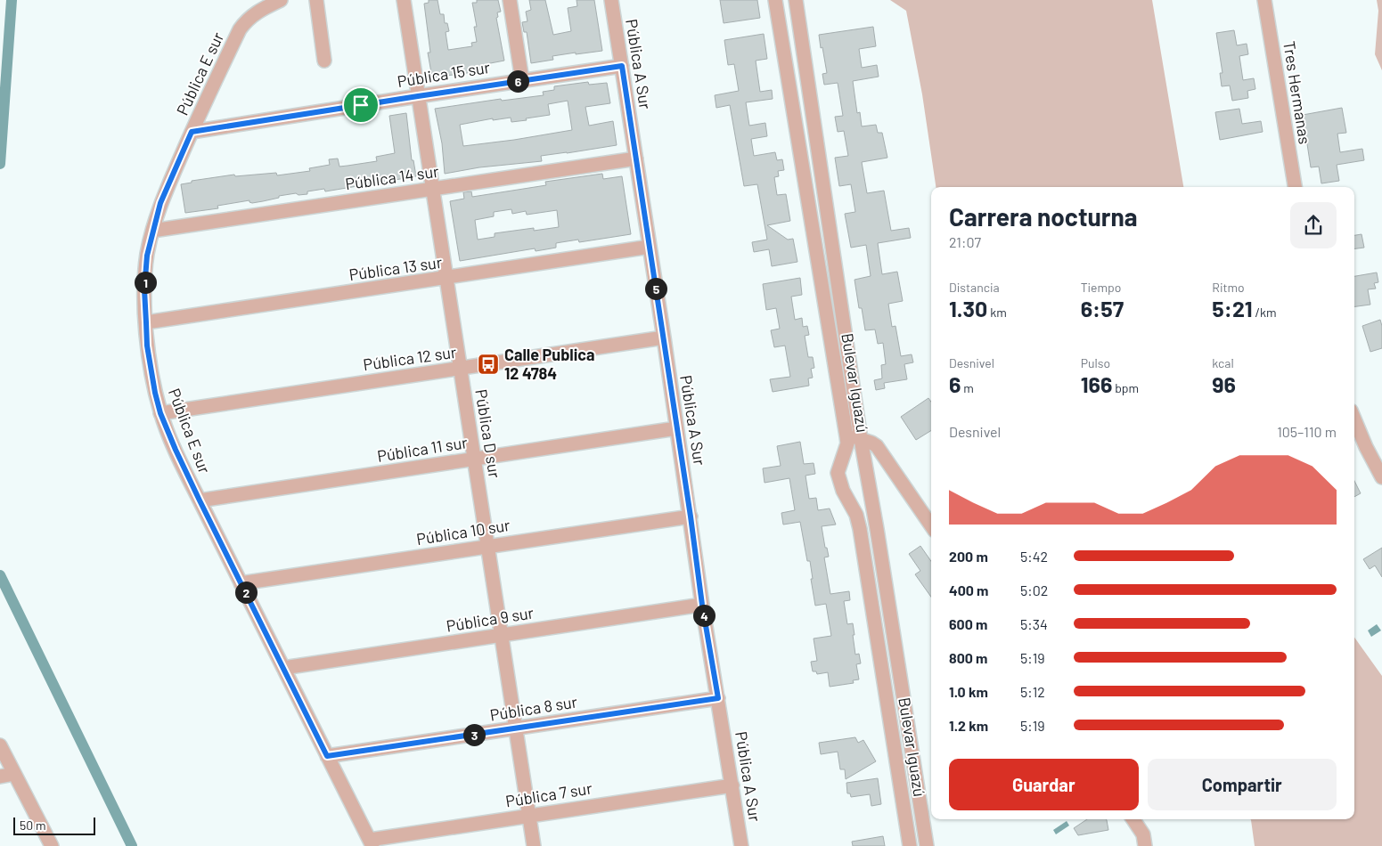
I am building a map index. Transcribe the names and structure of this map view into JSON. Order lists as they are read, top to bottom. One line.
{"streets":{"street":["Pública A Sur","Pública E sur","Pública 15 sur","Tres Hermanas","Pública 14 sur","Pública 13 sur","Pública 12 sur","Bulevar Iguazú","Pública D sur","Pública 11 sur","Pública 10 sur","Pública 9 sur","Pública 8 sur","Pública 7 sur"]},"crossings":[["Pública A Sur","Pública 15 sur"],["Pública A Sur","Pública 14 sur"],["Pública A Sur","Pública 13 sur"],["Pública A Sur","Pública 12 sur"],["Pública A Sur","Pública 11 sur"],["Pública A Sur","Pública 10 sur"],["Pública A Sur","Pública 9 sur"],["Pública A Sur","Pública 8 sur"],["Pública A Sur","Pública 7 sur"],["Pública E sur","Pública 15 sur"],["Pública E sur","Pública 14 sur"],["Pública E sur","Pública 13 sur"],["Pública E sur","Pública 12 sur"],["Pública E sur","Pública 11 sur"],["Pública E sur","Pública 10 sur"],["Pública E sur","Pública 9 sur"],["Pública E sur","Pública 8 sur"],["Pública E sur","Pública 7 sur"],["Pública 15 sur","Pública D sur"],["Pública 14 sur","Pública D sur"],["Pública 13 sur","Pública D sur"],["Pública 12 sur","Pública D sur"],["Pública D sur","Pública 11 sur"],["Pública D sur","Pública 10 sur"],["Pública D sur","Pública 9 sur"],["Pública D sur","Pública 8 sur"],["Pública D sur","Pública 7 sur"]],"places":{"bus stop":["Calle Publica 12 4784"]},"scale_bar":"50 m","page":{"pins":["6","1","5","2","4","3"],"heading":["Carrera nocturna","21:07"],"stats":[["Distancia","1.30 km"],["Tiempo","6:57"],["Ritmo","5:21 /km"],["Desnivel","6 m"],["Pulso","166 bpm"],["kcal","96"]],"chart":["Desnivel","105–110 m"],"list":[{"name":"200 m","note":"5:42"},{"name":"400 m","note":"5:02"},{"name":"600 m","note":"5:34"},{"name":"800 m","note":"5:19"},{"name":"1.0 km","note":"5:12"},{"name":"1.2 km","note":"5:19"}],"buttons":["Guardar","Compartir"],"scale":"50 m"}}
